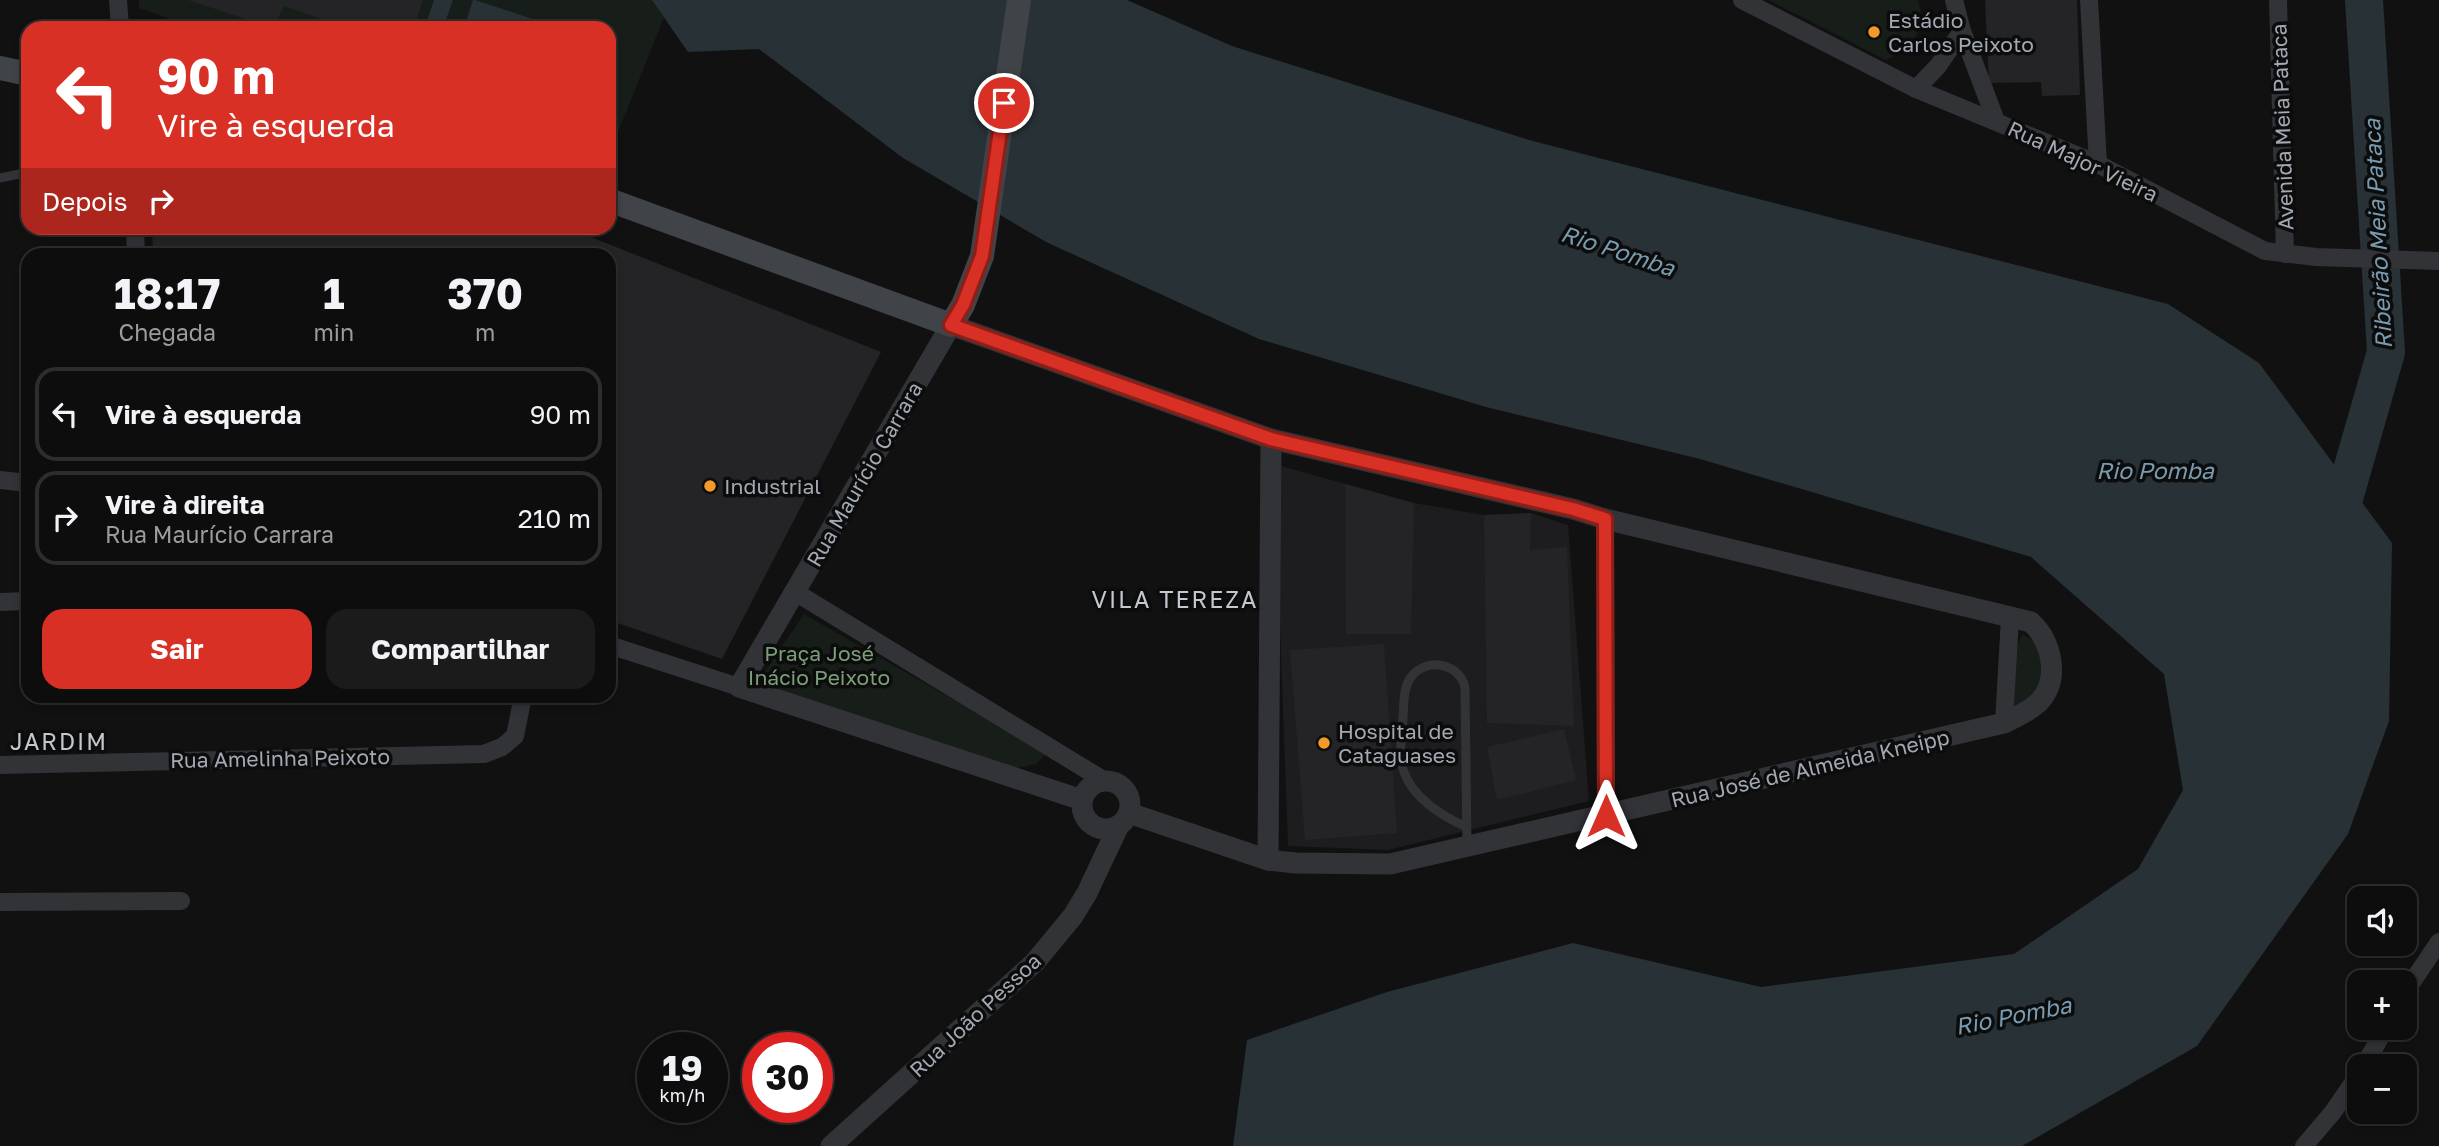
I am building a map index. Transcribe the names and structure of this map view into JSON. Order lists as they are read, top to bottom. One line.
{"streets":{"main road":["Rua Maurício Carrara"],"street":["Avenida Meia Pataca","Rua Major Vieira","Rua Amelinha Peixoto","Rua José de Almeida Kneipp","Rua João Pessoa"]},"crossings":[["Avenida Meia Pataca","Rua Major Vieira"],["Rua José de Almeida Kneipp","Rua João Pessoa"]],"districts":["VILA TEREZA","JARDIM"],"water":["Ribeirão Meia Pataca","Rio Pomba"],"parks":["Praça José Inácio Peixoto"],"places":["Estádio Carlos Peixoto","Industrial","Hospital de Cataguases"],"page":{"turn":["90 m","Vire à esquerda"],"then":"Depois","eta":["18:17","Chegada","1","min","370","m"],"list":[{"name":"Vire à esquerda","value":"90 m"},{"name":"Vire à direita","note":"Rua Maurício Carrara","value":"210 m"}],"buttons":["Sair","Compartilhar"],"map_buttons":["+","−"],"speed":"19 km/h","limit":"30"}}
